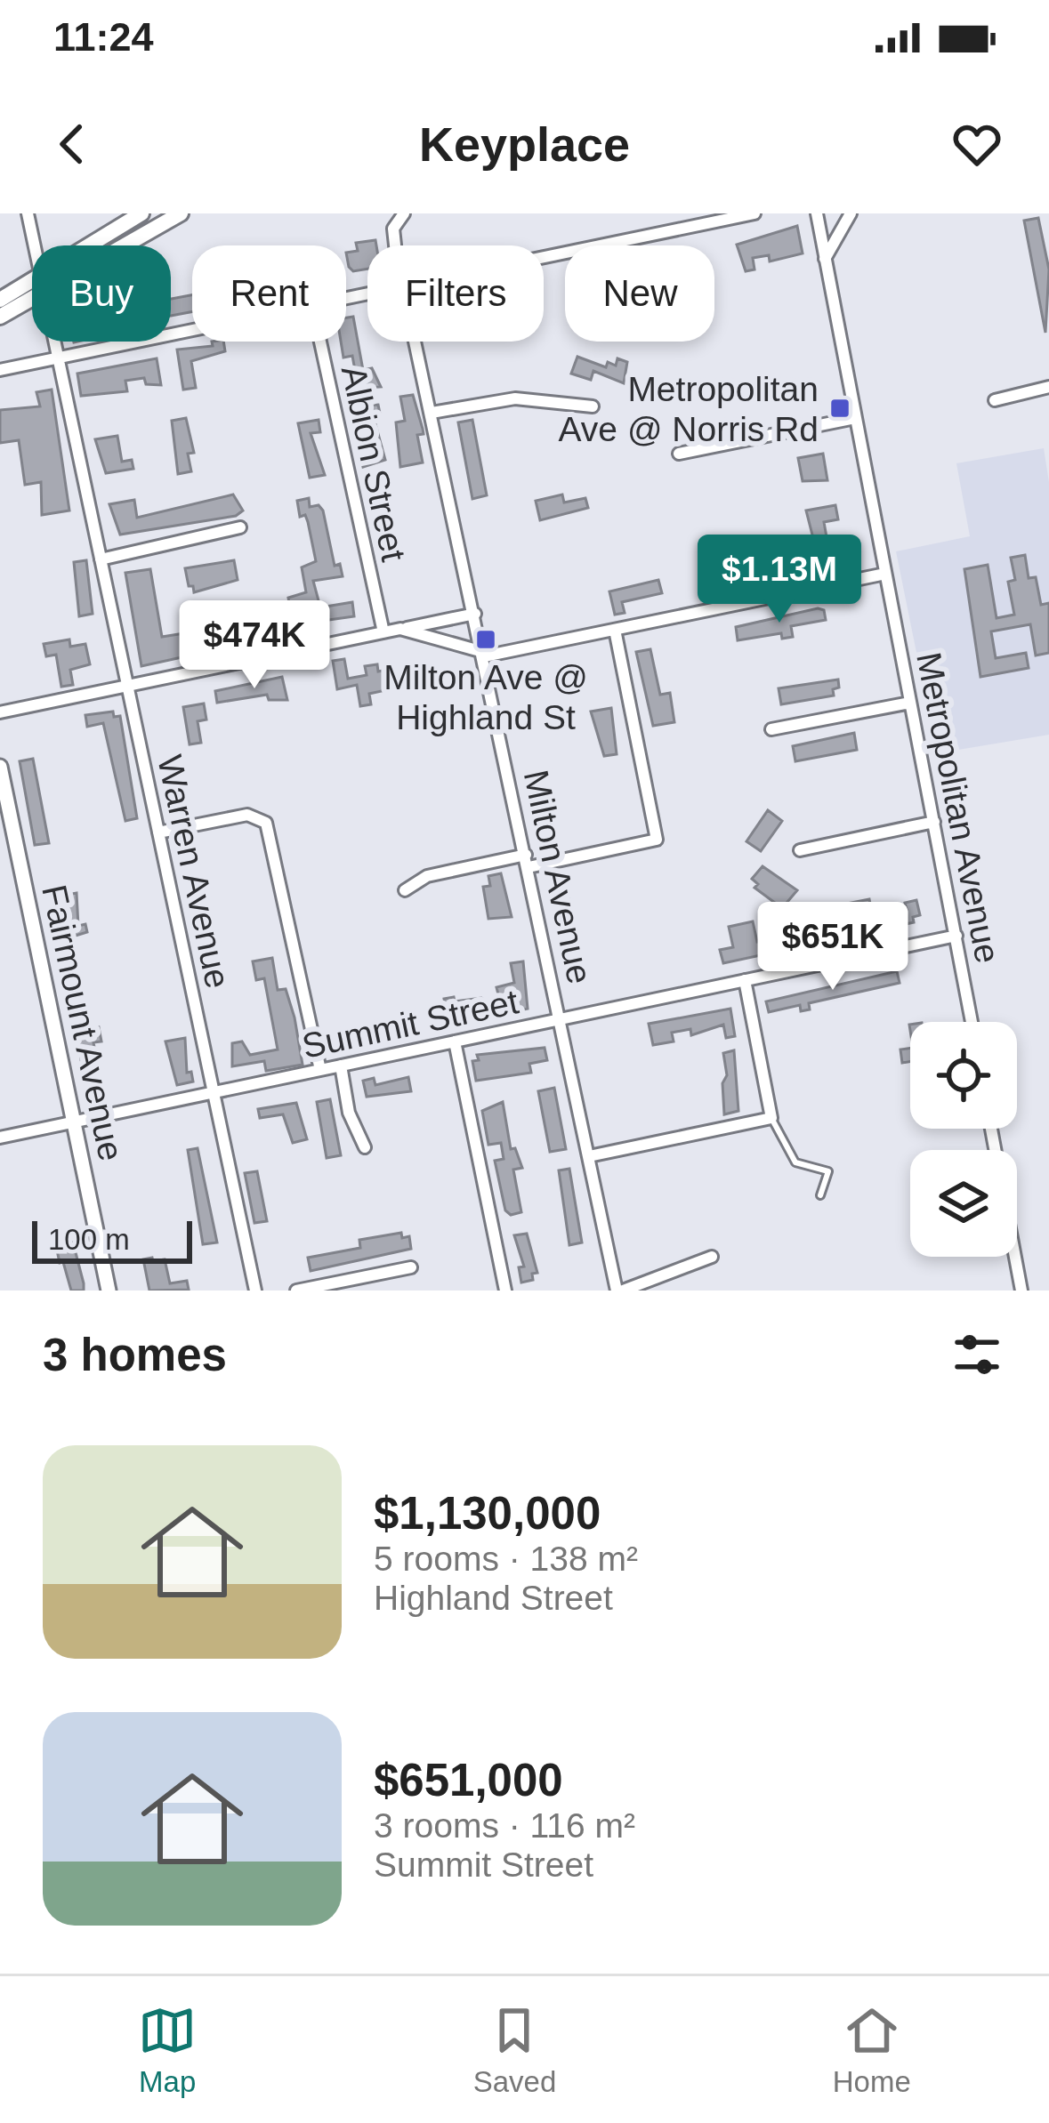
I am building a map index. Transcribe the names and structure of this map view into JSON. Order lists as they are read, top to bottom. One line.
{"streets":{"street":["Albion Street","Metropolitan Avenue","Warren Avenue","Milton Avenue","Fairmount Avenue","Summit Street"]},"crossings":[["Metropolitan Avenue","Summit Street"],["Warren Avenue","Summit Street"],["Milton Avenue","Summit Street"],["Fairmount Avenue","Summit Street"]],"places":{"transit":["Metropolitan Ave @ Norris Rd","Milton Ave @ Highland St"]},"scale_bar":"100 m","page":{"status":"11:24","header":"Keyplace","chip":["Buy","Rent","Filters","New"],"price":["$1.13M","$474K","$651K"],"scale":"100 m","heading":"3 homes","list":[{"name":"$1,130,000","note":"5 rooms · 138 m² · Highland Street"},{"name":"$651,000","note":"3 rooms · 116 m² · Summit Street"}],"tabs":["Map","Saved","Home"]}}
